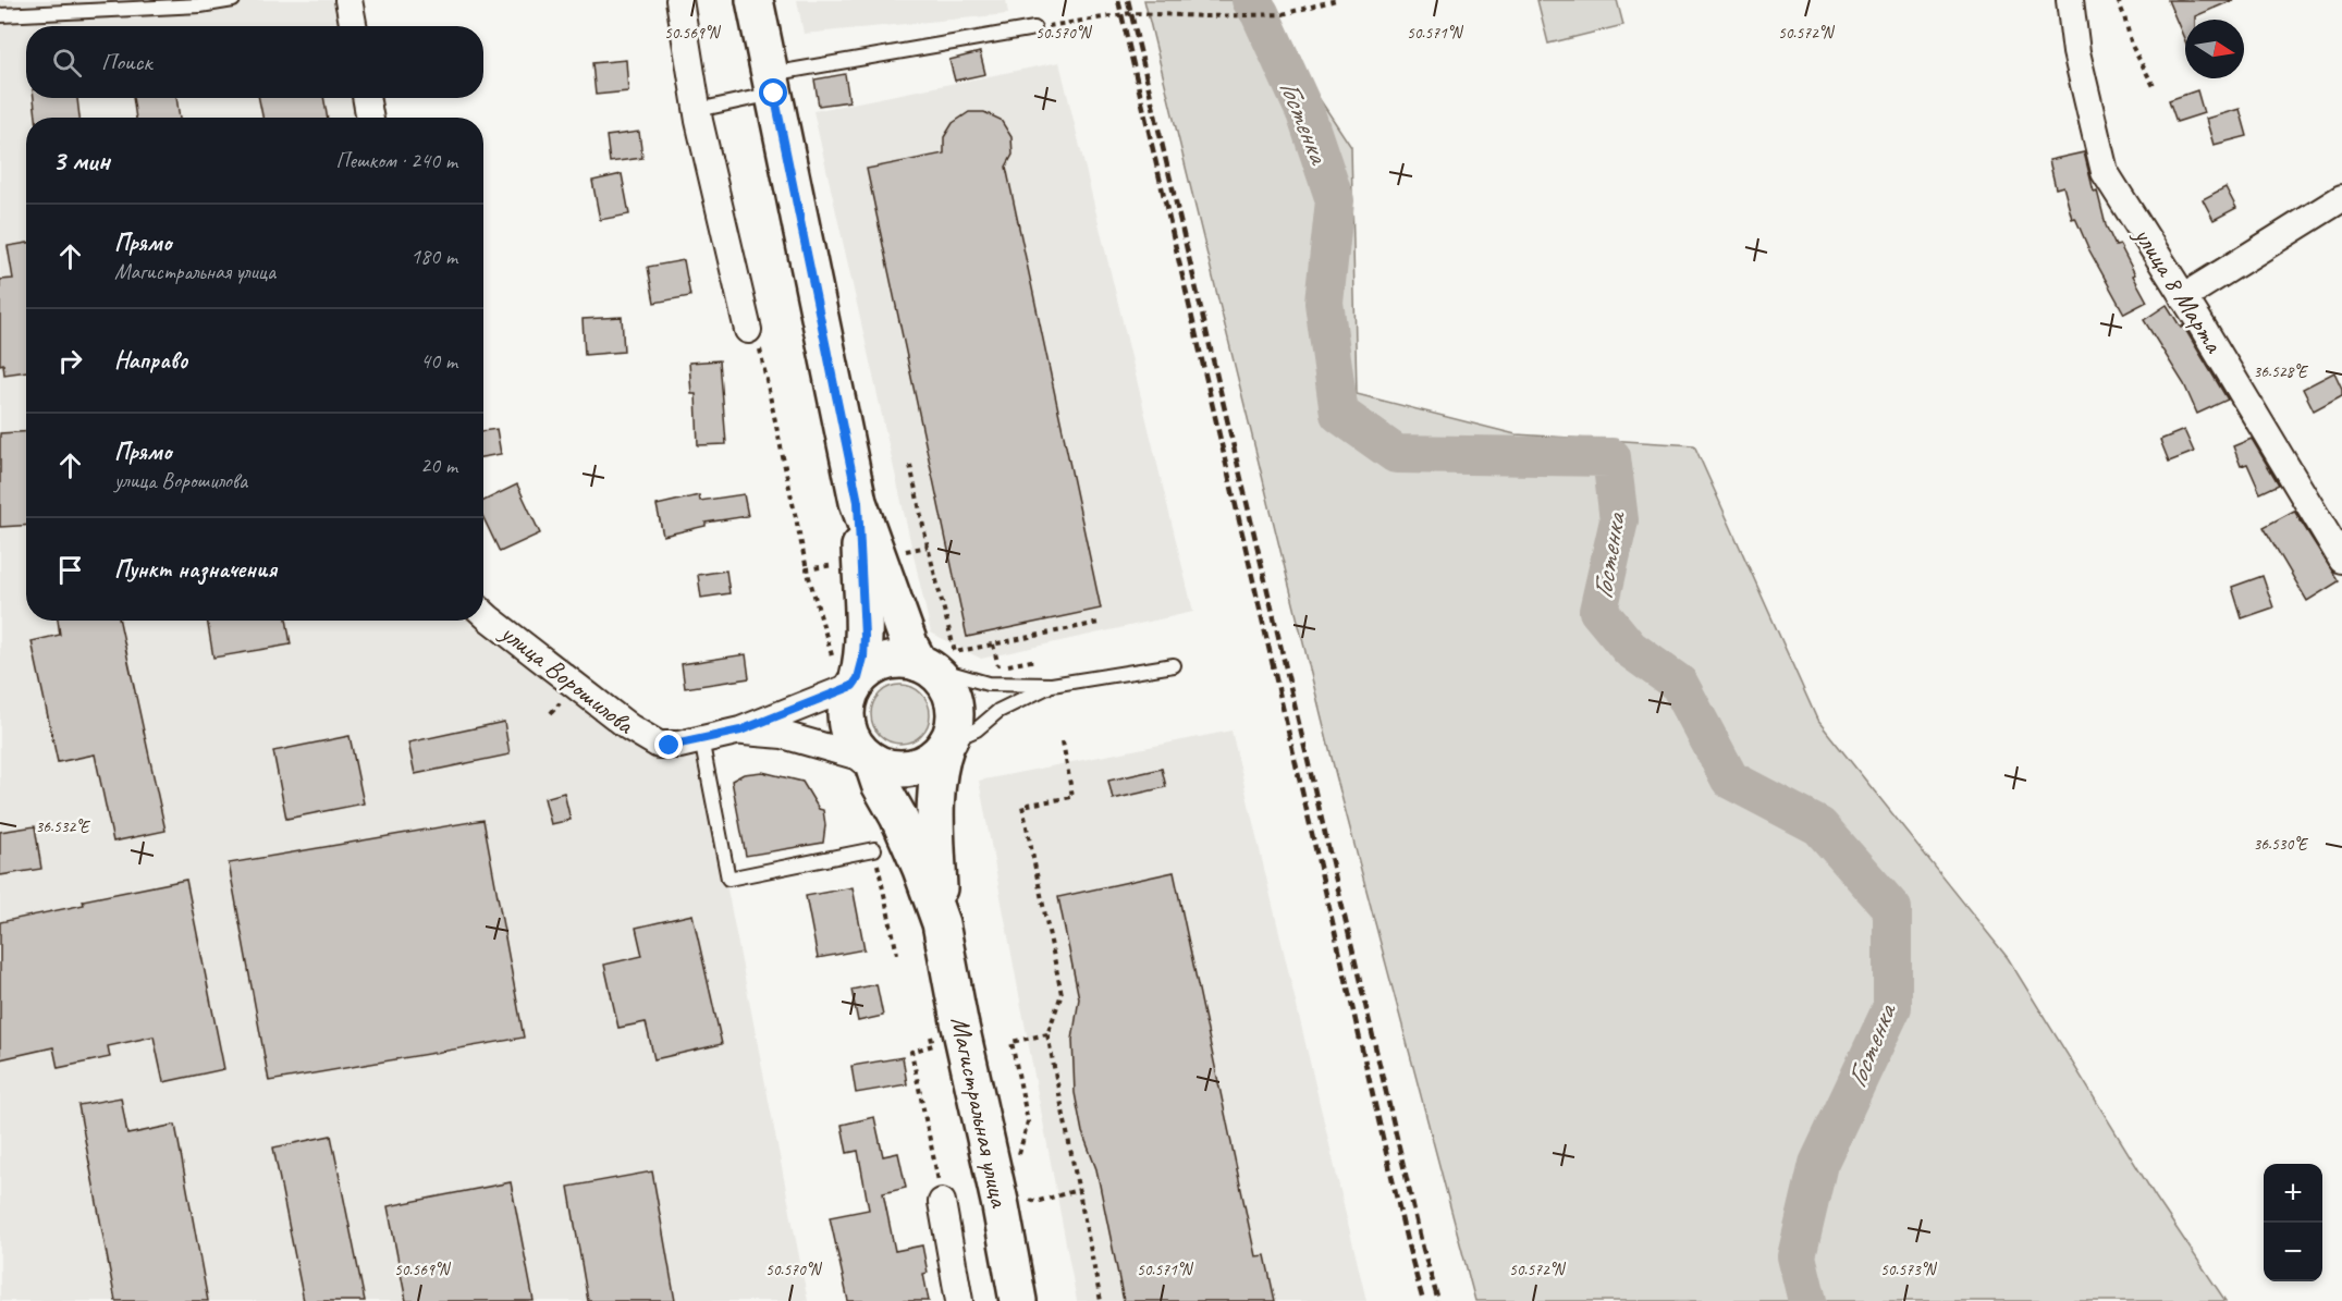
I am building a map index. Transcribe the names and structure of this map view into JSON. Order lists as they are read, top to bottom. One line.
{"streets":{"main road":["Магистральная улица"],"street":["улица 8 Марта","улица Ворошилова"]},"water":["Гостенка"],"north":"right","page":{"search":"Поиск","heading":["3 мин","Пешком · 240 m"],"list":[["Прямо","Магистральная улица","180 m"],["Направо","40 m"],["Прямо","улица Ворошилова","20 m"],"Пункт назначения"],"map_buttons":["+","−"]},"coordinates":["50.569°N","50.570°N","50.571°N","50.572°N","36.528°E","36.532°E","36.530°E","50.573°N"]}
